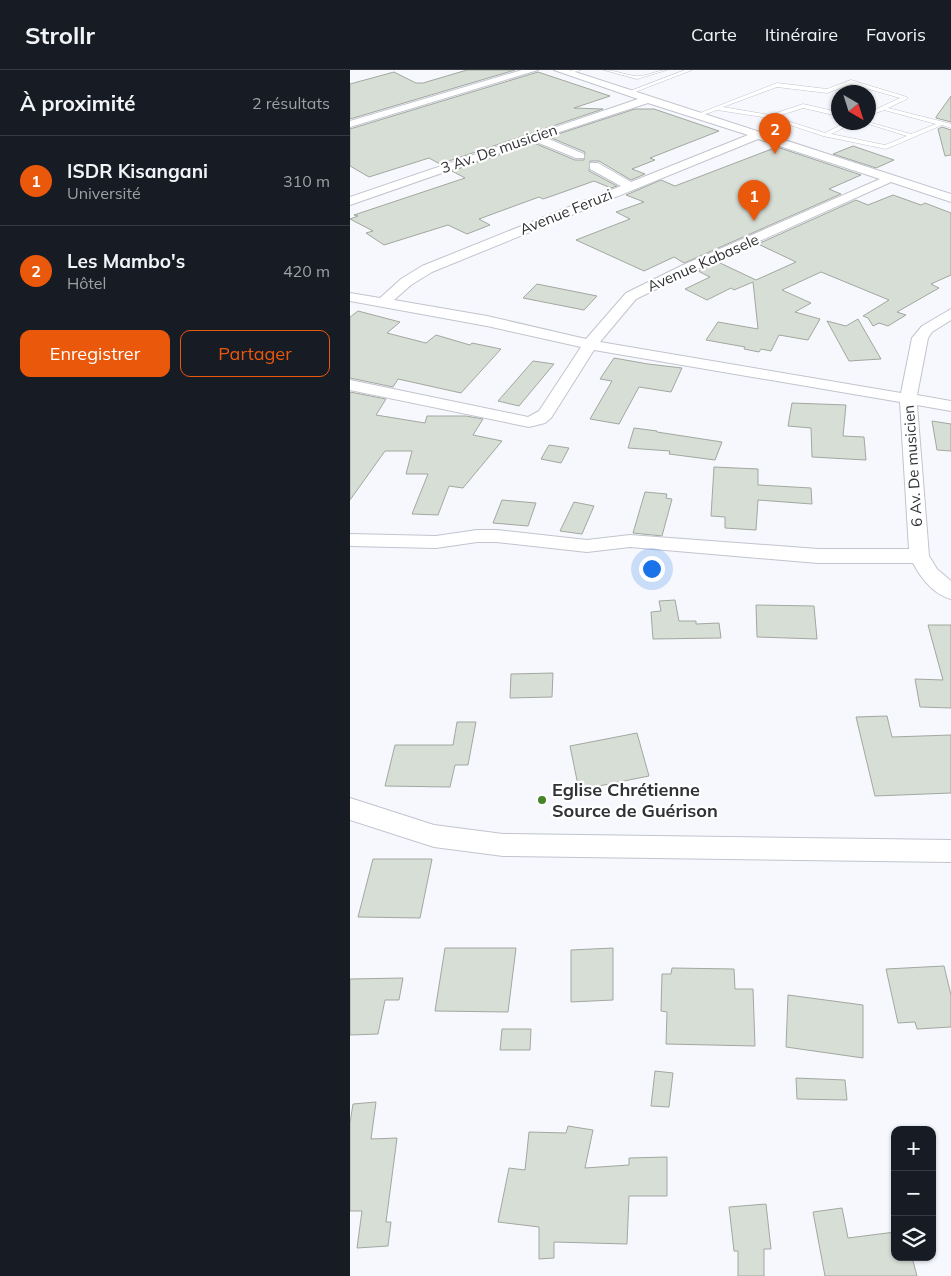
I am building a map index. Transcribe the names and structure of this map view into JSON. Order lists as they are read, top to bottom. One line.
{"streets":{"street":["3 Av. De musicien","Avenue Feruzi","Avenue Kabasele","6 Av. De musicien"]},"places":["Eglise Chrétienne Source de Guérison"],"north":"bottom right","page":{"header":"Strollr","nav":["Carte","Itinéraire","Favoris"],"heading":["À proximité","2 résultats"],"pins":["2","1"],"list":[{"mark":"1","name":"ISDR Kisangani","note":"Université","value":"310 m"},{"mark":"2","name":"Les Mambo's","note":"Hôtel","value":"420 m"}],"buttons":["Enregistrer","Partager"],"map_buttons":["+","−"]}}
